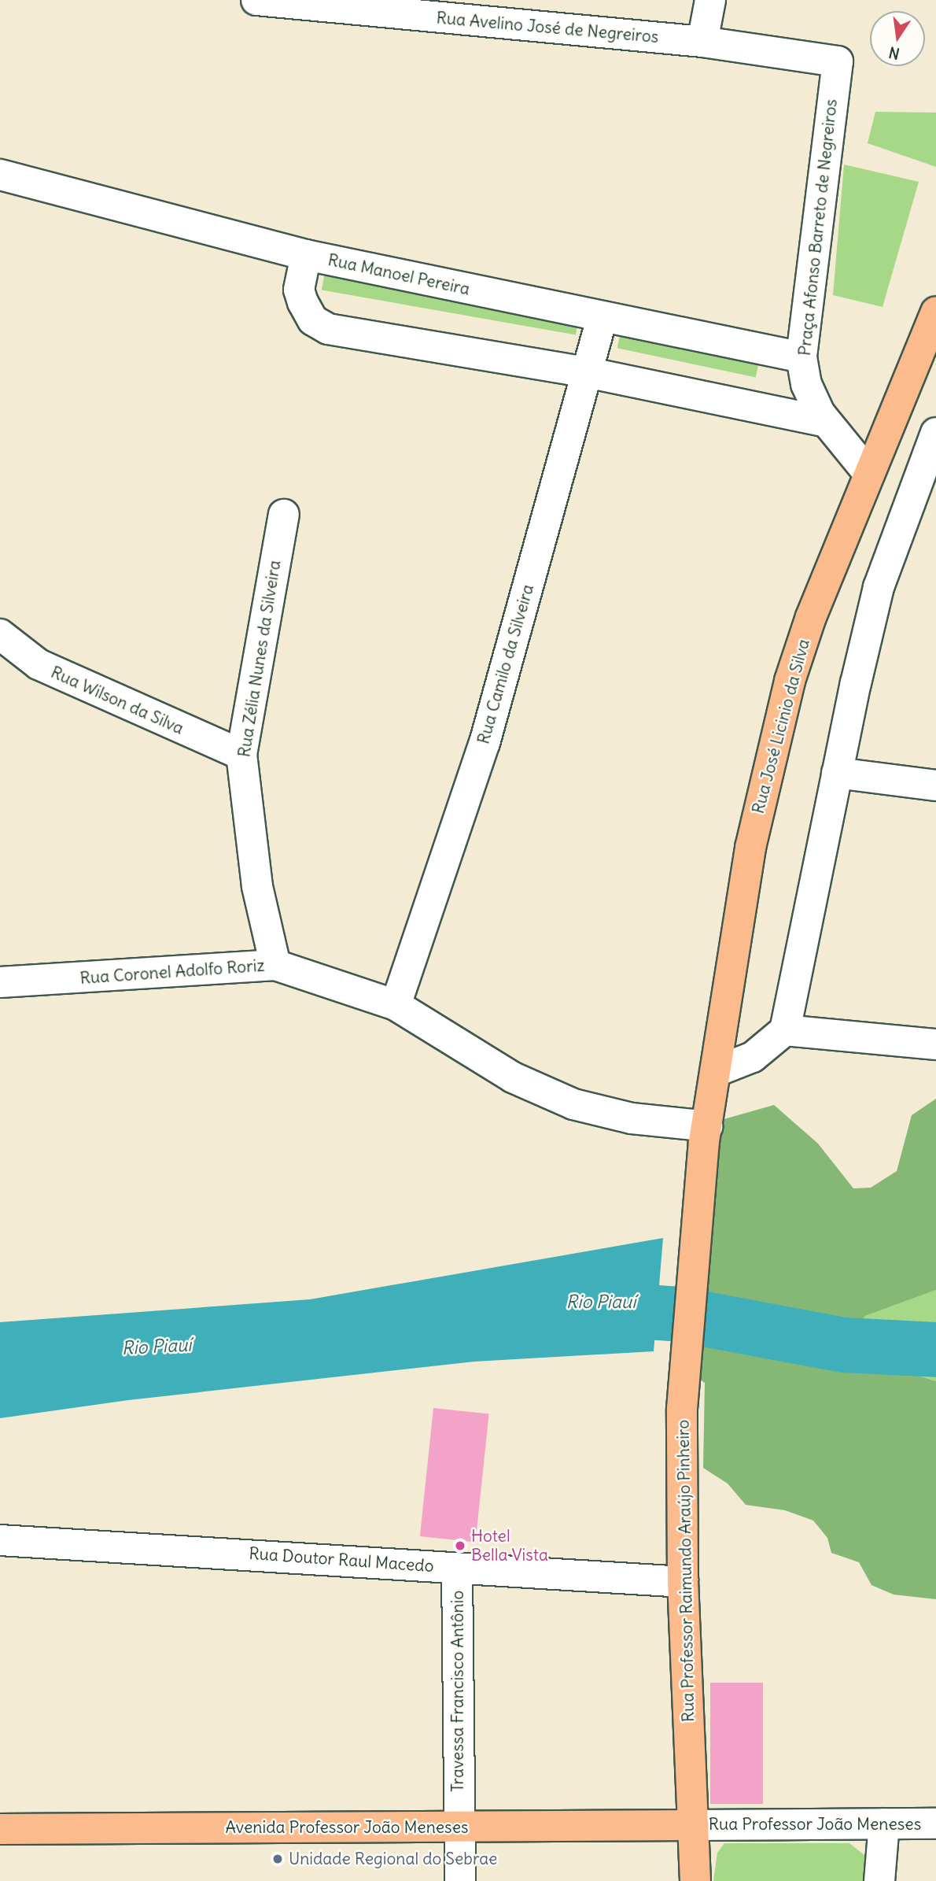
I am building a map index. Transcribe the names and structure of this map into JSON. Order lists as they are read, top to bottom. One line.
{"streets":{"main road":["Rua José Licinio da Silva","Rua Professor Raimundo Araújo Pinheiro","Avenida Professor João Meneses"],"street":["Rua Avelino José de Negreiros","Praça Afonso Barreto de Negreiros","Rua Manoel Pereira","Rua Zélia Nunes da Silveira","Rua Camilo da Silveira","Rua Wilson da Silva","Rua Coronel Adolfo Roriz","Rua Doutor Raul Macedo","Travessa Francisco Antônio","Rua Professor João Meneses"]},"crossings":[["Rua Avelino José de Negreiros","Praça Afonso Barreto de Negreiros"],["Praça Afonso Barreto de Negreiros","Rua Manoel Pereira"],["Praça Afonso Barreto de Negreiros","Rua José Licinio da Silva"],["Rua Manoel Pereira","Rua Camilo da Silveira"],["Rua Zélia Nunes da Silveira","Rua Wilson da Silva"],["Rua Zélia Nunes da Silveira","Rua Coronel Adolfo Roriz"],["Rua Camilo da Silveira","Rua Coronel Adolfo Roriz"],["Rua José Licinio da Silva","Rua Coronel Adolfo Roriz"],["Rua José Licinio da Silva","Rua Professor Raimundo Araújo Pinheiro"],["Rua Doutor Raul Macedo","Rua Professor Raimundo Araújo Pinheiro"],["Rua Doutor Raul Macedo","Travessa Francisco Antônio"],["Rua Professor Raimundo Araújo Pinheiro","Rua Professor João Meneses"],["Rua Professor Raimundo Araújo Pinheiro","Avenida Professor João Meneses"],["Travessa Francisco Antônio","Avenida Professor João Meneses"],["Rua Professor João Meneses","Avenida Professor João Meneses"]],"water":["Rio Piauí"],"places":["Hotel Bella Vista","Unidade Regional do Sebrae"],"north":"bottom"}
